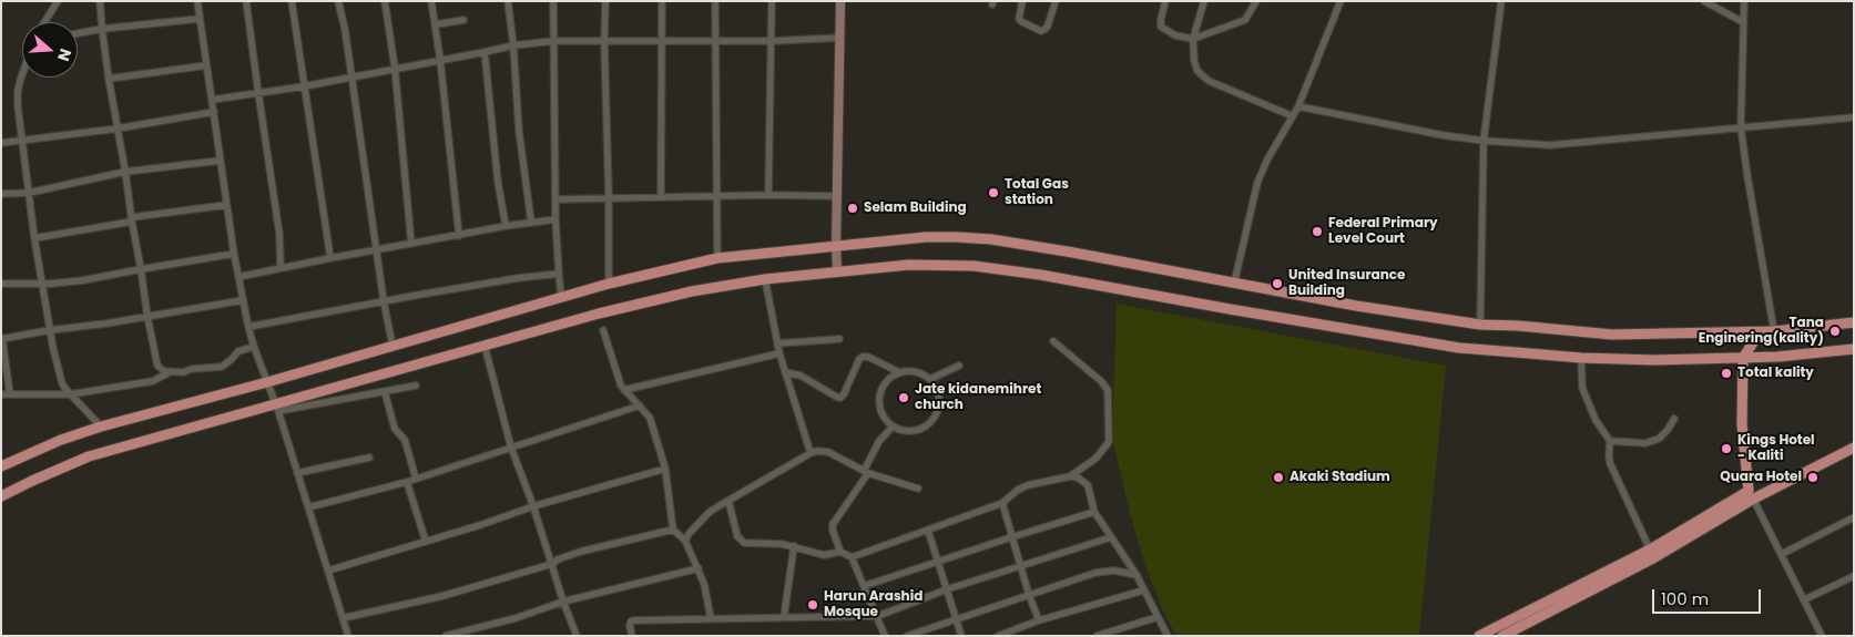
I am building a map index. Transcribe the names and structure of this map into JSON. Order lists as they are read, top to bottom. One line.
{"places":["Total Gas station","Selam Building","Federal Primary Level Court","United Insurance Building","Tana Enginering(kality)","Total kality","Jate kidanemihret church","Kings Hotel - Kaliti","Akaki Stadium","Quara Hotel","Harun Arashid Mosque"],"scale_bar":"100 m","north":"right"}
